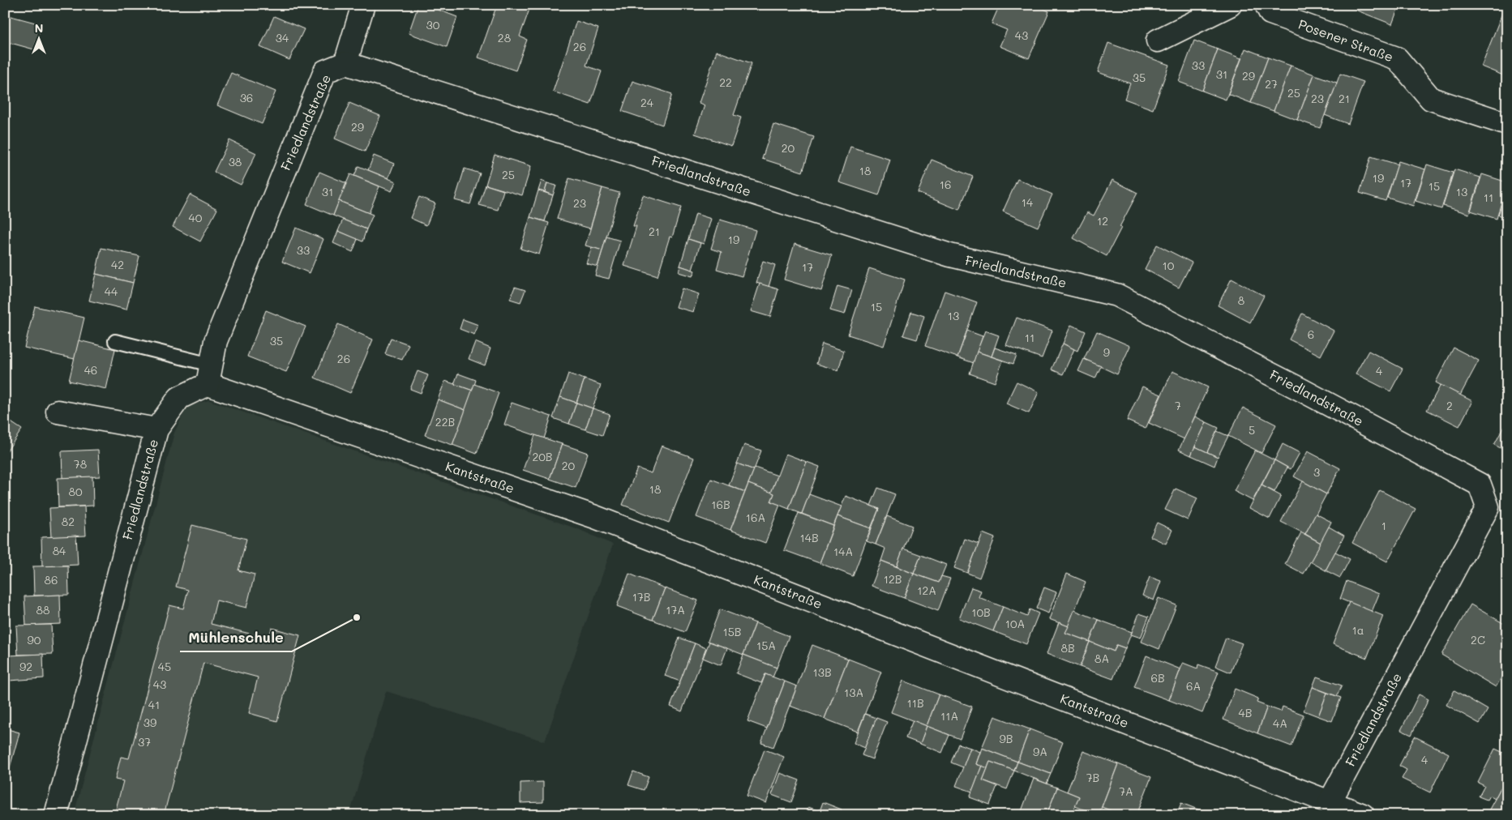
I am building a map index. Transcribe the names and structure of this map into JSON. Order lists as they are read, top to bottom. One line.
{"streets":{"street":["Posener Straße","Friedlandstraße","Kantstraße"]},"crossings":[["Friedlandstraße","Kantstraße"]],"places":["Mühlenschule"],"house_numbers":["30","43","34","28","26","33","31","29","35","22","27","25","36","23","21","24","29","20","38","18","25","19","17","16","15","31","13","11","14","23","40","12","21","19","33","42","10","17","44","8","15","13","6","11","35","9","26","46","4","7","2","22B","5","20B","78","20","3","18","80","16B","16A","82","1","14B","84","14A","12B","86","12A","17B","88","17A","10B","10A","1a","15B","90","2C","15A","8B","8A","92","45","13B","6B","43","6A","13A","11B","41","4B","11A","39","4A","9B","37","9A","4","7B","7A"],"north":"top"}
